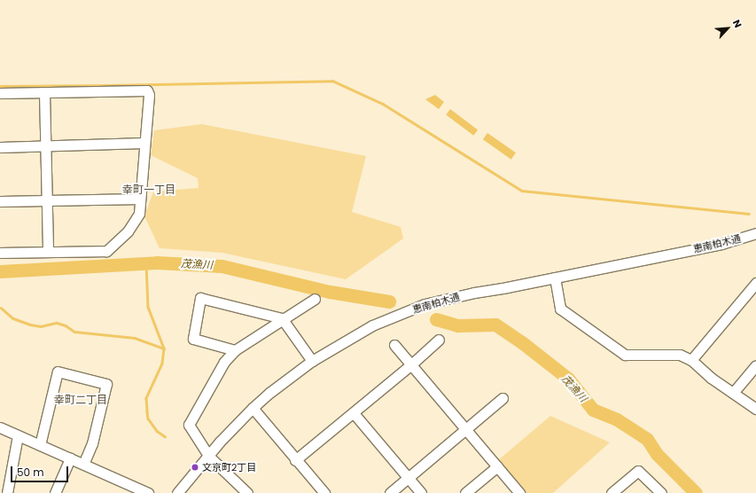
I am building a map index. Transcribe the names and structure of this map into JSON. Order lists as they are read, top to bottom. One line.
{"streets":{"street":["恵南柏木通"]},"districts":["幸町一丁目","幸町二丁目"],"water":["茂漁川"],"places":["文京町2丁目"],"scale_bar":"50 m","north":"top right"}
